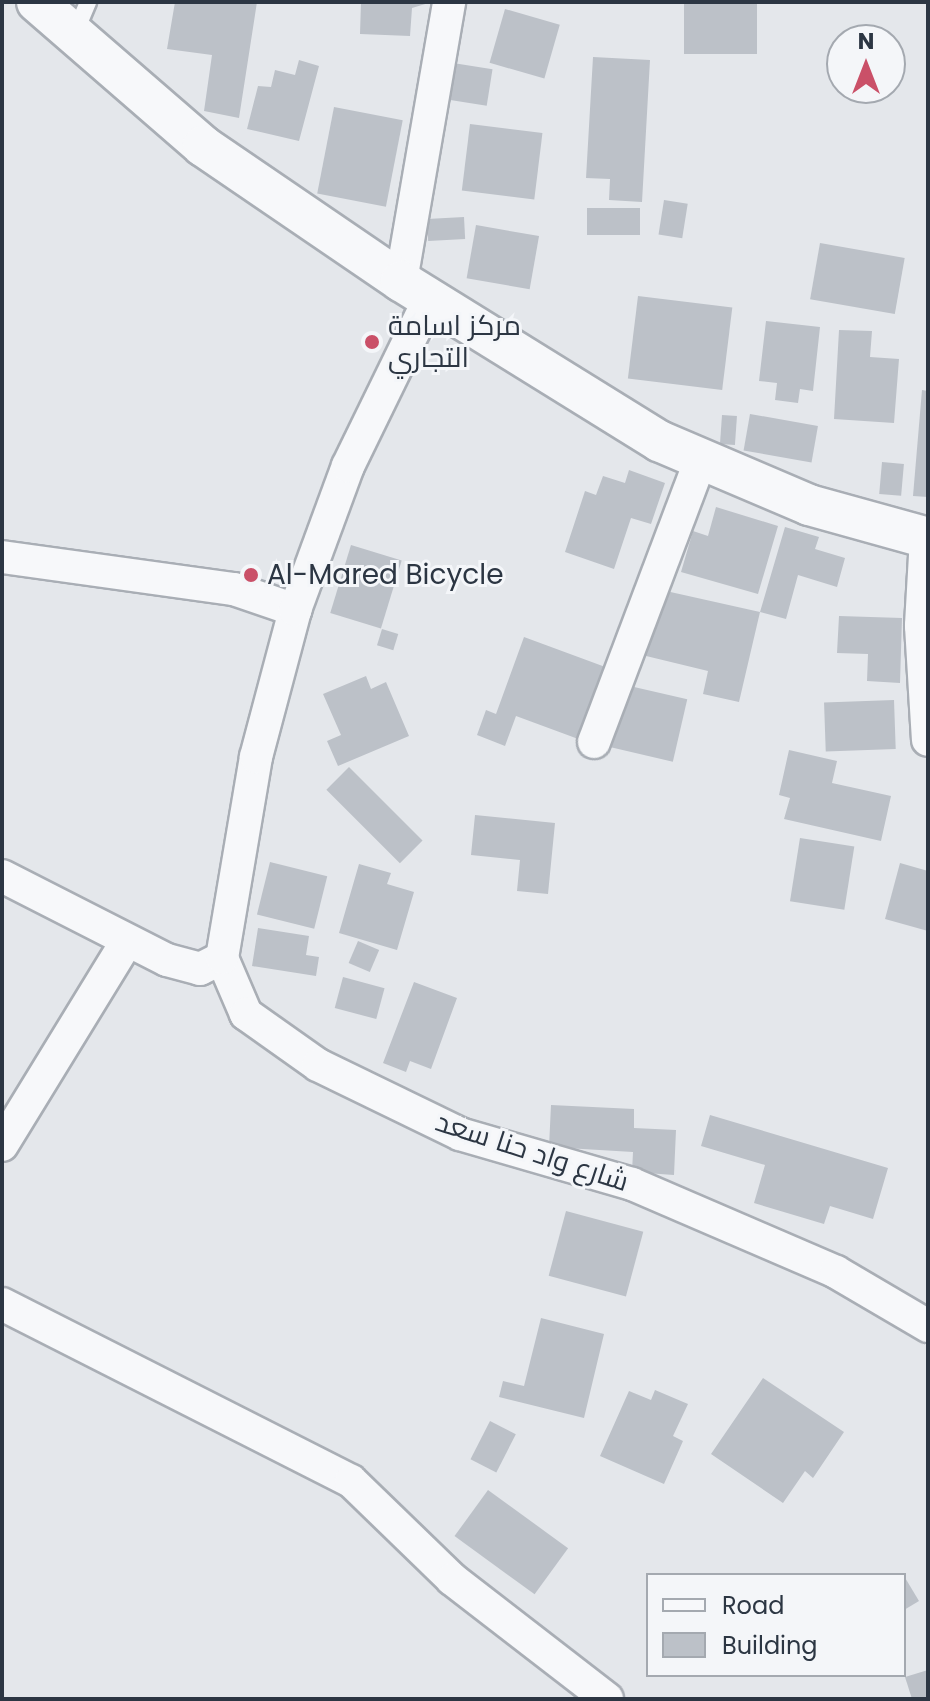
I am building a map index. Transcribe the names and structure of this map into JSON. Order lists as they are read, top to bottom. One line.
{"streets":{"street":["شارع واد حنا سعد"]},"places":["مركز اسامة التجاري","Al-Mared Bicycle"],"legend":["Road","Building"],"north":"top"}
